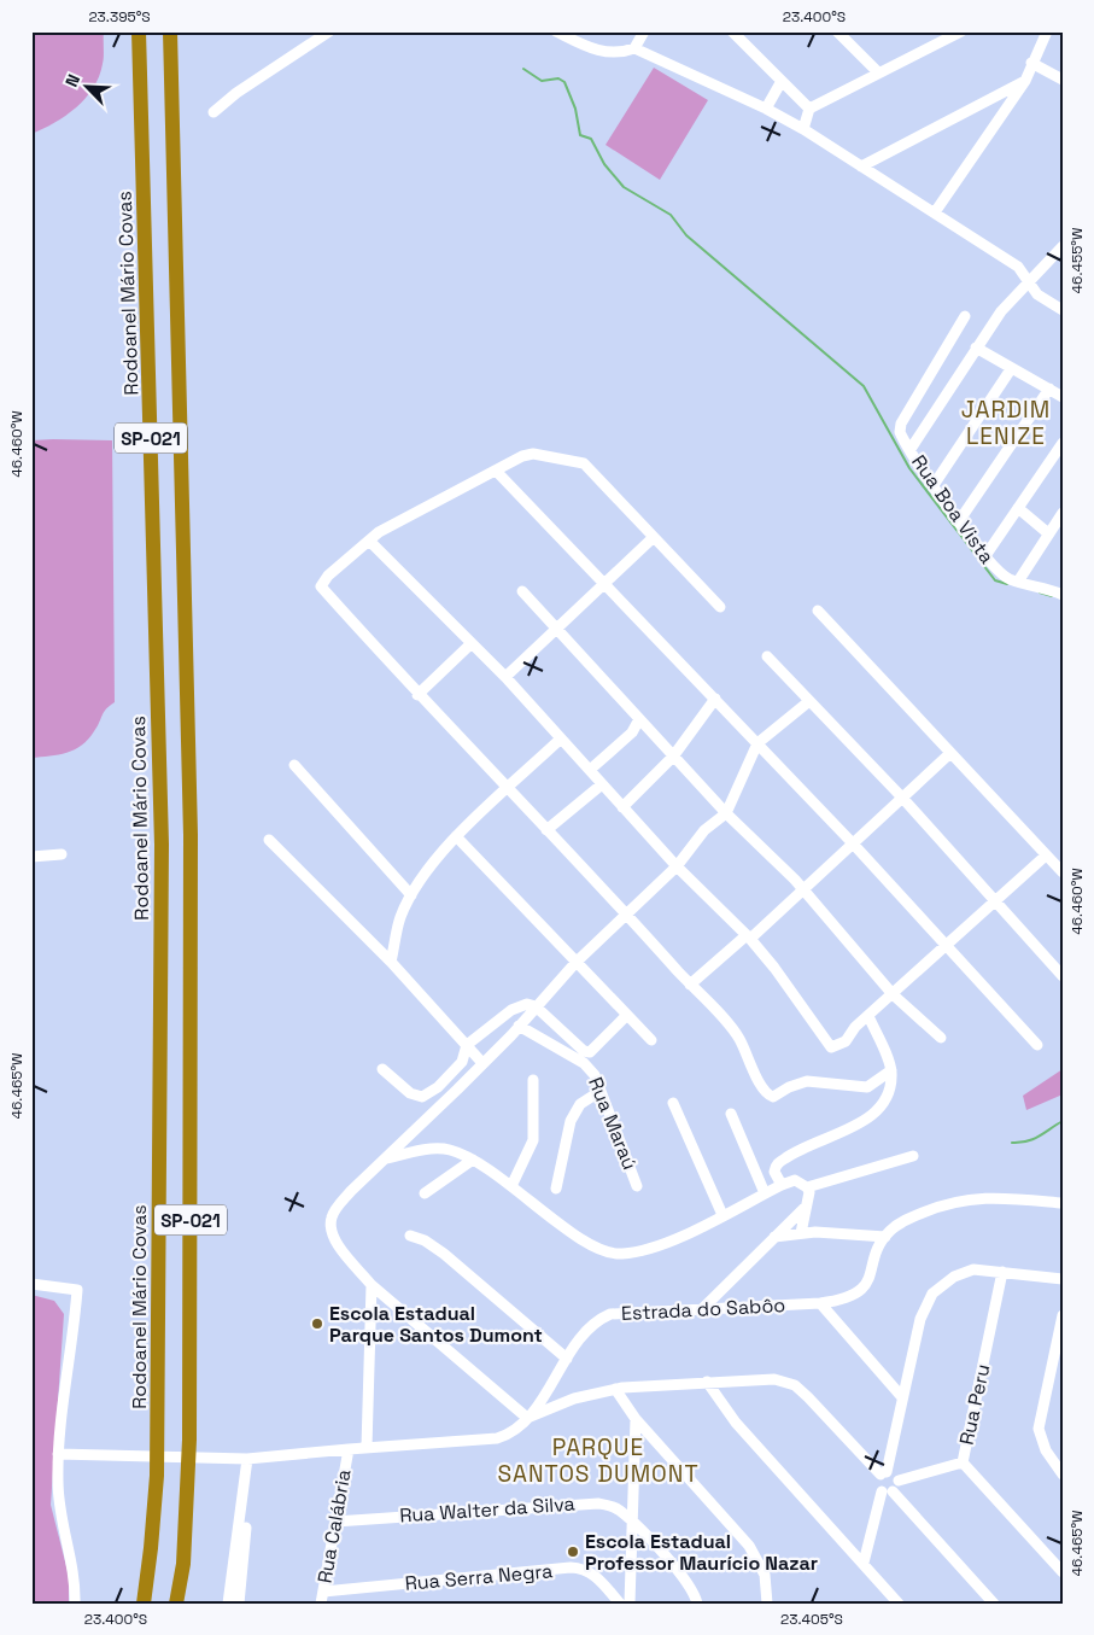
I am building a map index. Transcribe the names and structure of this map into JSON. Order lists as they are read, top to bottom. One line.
{"streets":{"highway":["Rodoanel Mário Covas","SP-021"],"street":["Rua Boa Vista","Rua Maraú","Estrada do Sabôo","Rua Peru","Rua Walter da Silva","Rua Calábria","Rua Serra Negra"]},"crossings":[["Estrada do Sabôo","Rua Calábria"],["Rua Walter da Silva","Rua Calábria"],["Rua Calábria","Rua Serra Negra"]],"districts":["JARDIM LENIZE","PARQUE SANTOS DUMONT"],"places":["Escola Estadual Parque Santos Dumont","Escola Estadual Professor Maurício Nazar"],"north":"top left","coordinates":["23.395°S","23.400°S","46.455°W","46.460°W","46.465°W","23.405°S"]}
